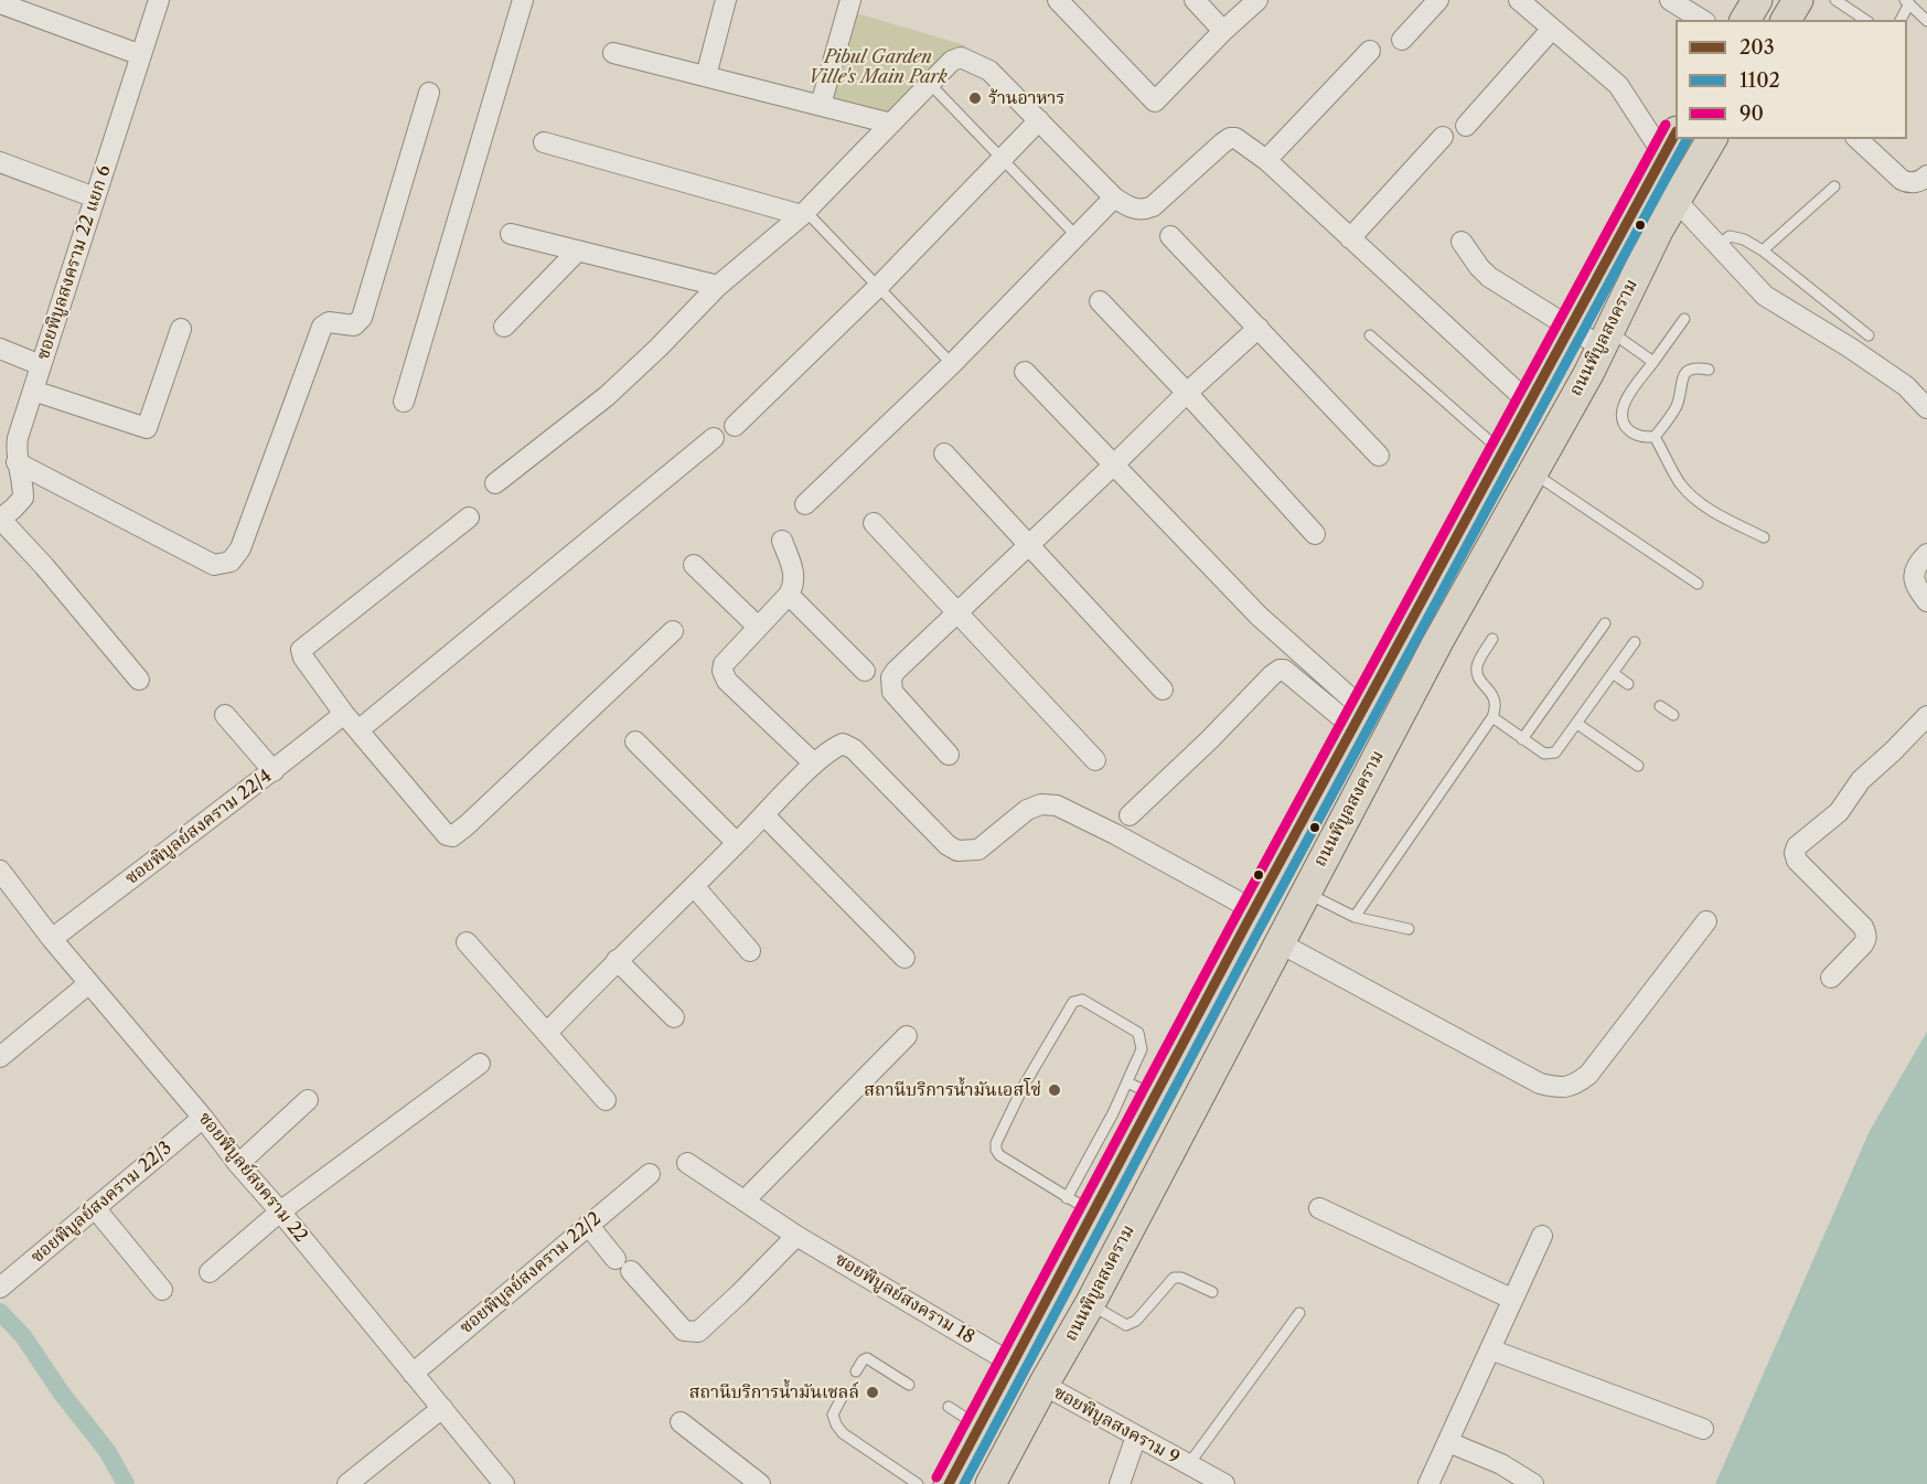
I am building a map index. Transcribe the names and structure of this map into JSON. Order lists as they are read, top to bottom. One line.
{"streets":{"main road":["ถนนพิบูลสงคราม"],"street":["ซอยพิบูลสงคราม 22 แยก 6","ซอยพิบูลย์สงคราม 22/4","ซอยพิบูลย์สงคราม 22","ซอยพิบูลย์สงคราม 22/3","ซอยพิบูลย์สงคราม 22/2","ซอยพิบูลย์สงคราม 18","ซอยพิบูลสงคราม 9"]},"crossings":[["ถนนพิบูลสงคราม","ซอยพิบูลย์สงคราม 18"],["ถนนพิบูลสงคราม","ซอยพิบูลสงคราม 9"],["ซอยพิบูลย์สงคราม 22/4","ซอยพิบูลย์สงคราม 22"],["ซอยพิบูลย์สงคราม 22","ซอยพิบูลย์สงคราม 22/3"],["ซอยพิบูลย์สงคราม 22","ซอยพิบูลย์สงคราม 22/2"]],"parks":["Pibul Garden Ville's Main Park"],"places":["ร้านอาหาร","สถานีบริการน้ำมันเอสโซ่","สถานีบริการน้ำมันเชลล์"],"lines":["transit line 90","transit line 203","transit line 1102"],"legend":["203","1102","90"]}
